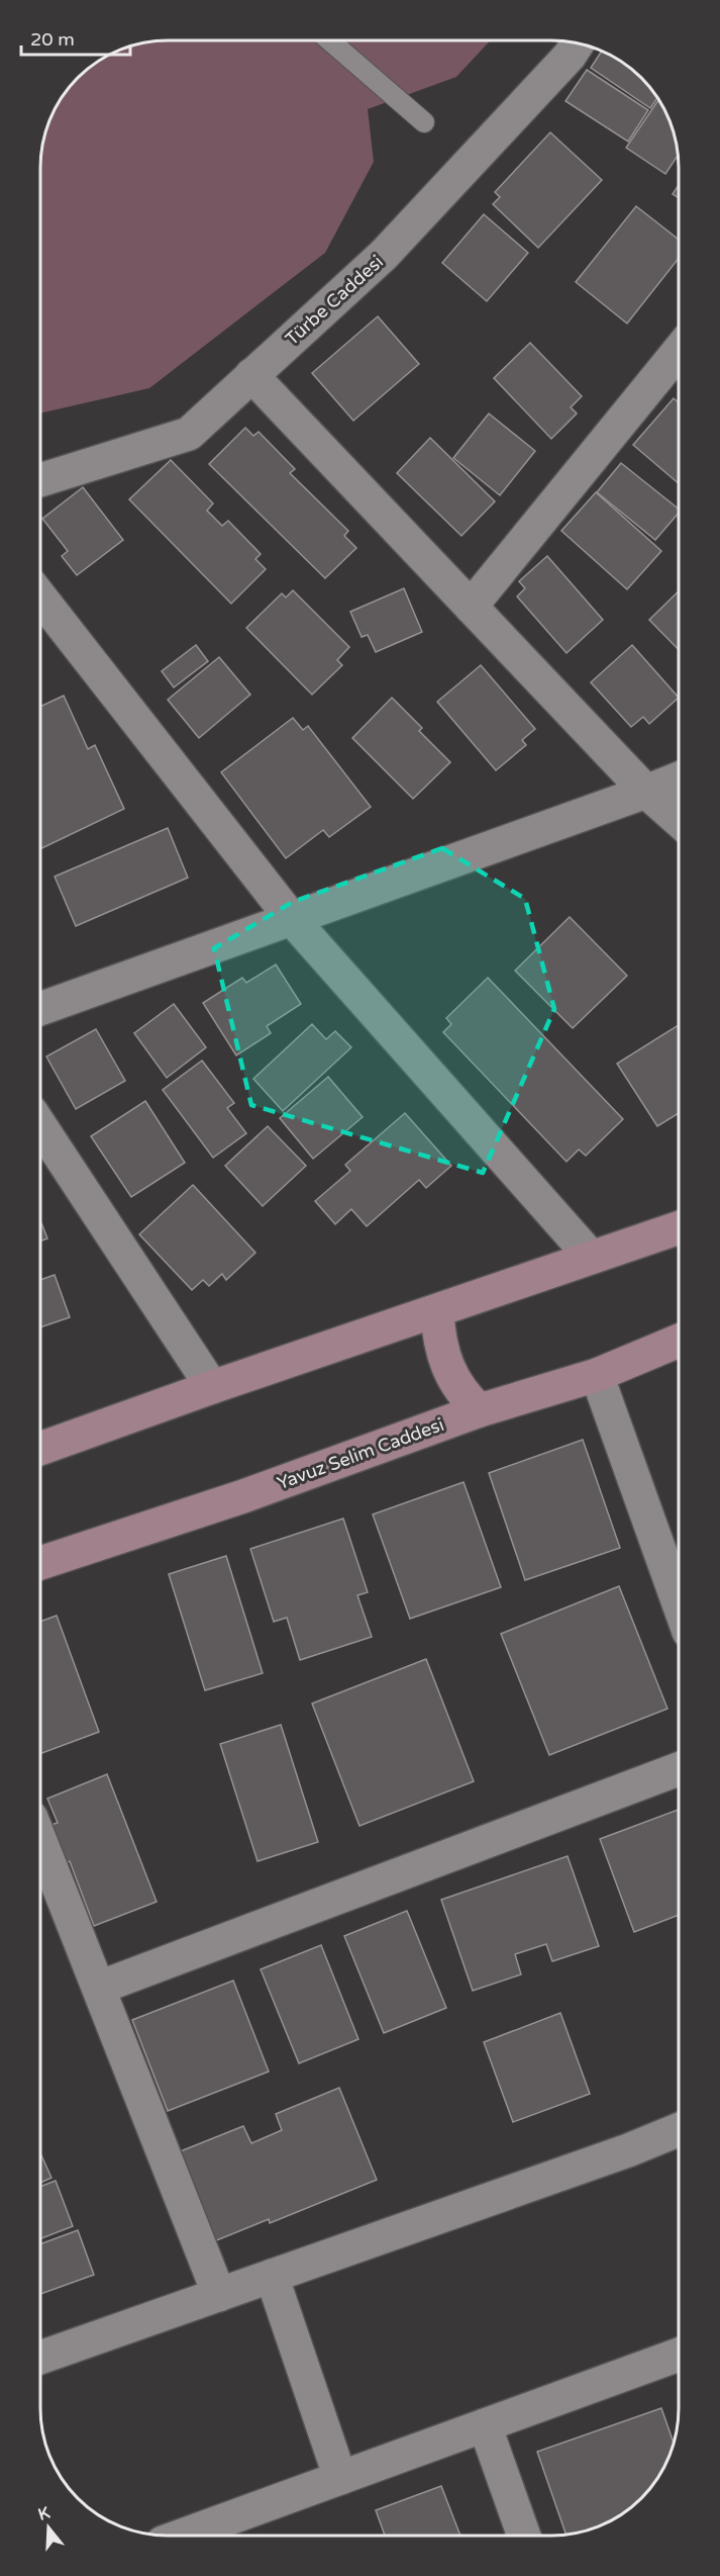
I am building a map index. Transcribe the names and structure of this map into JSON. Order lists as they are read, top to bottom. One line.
{"streets":{"main road":["Yavuz Selim Caddesi"],"street":["Türbe Caddesi"]},"scale_bar":"20 m","north":"top"}
